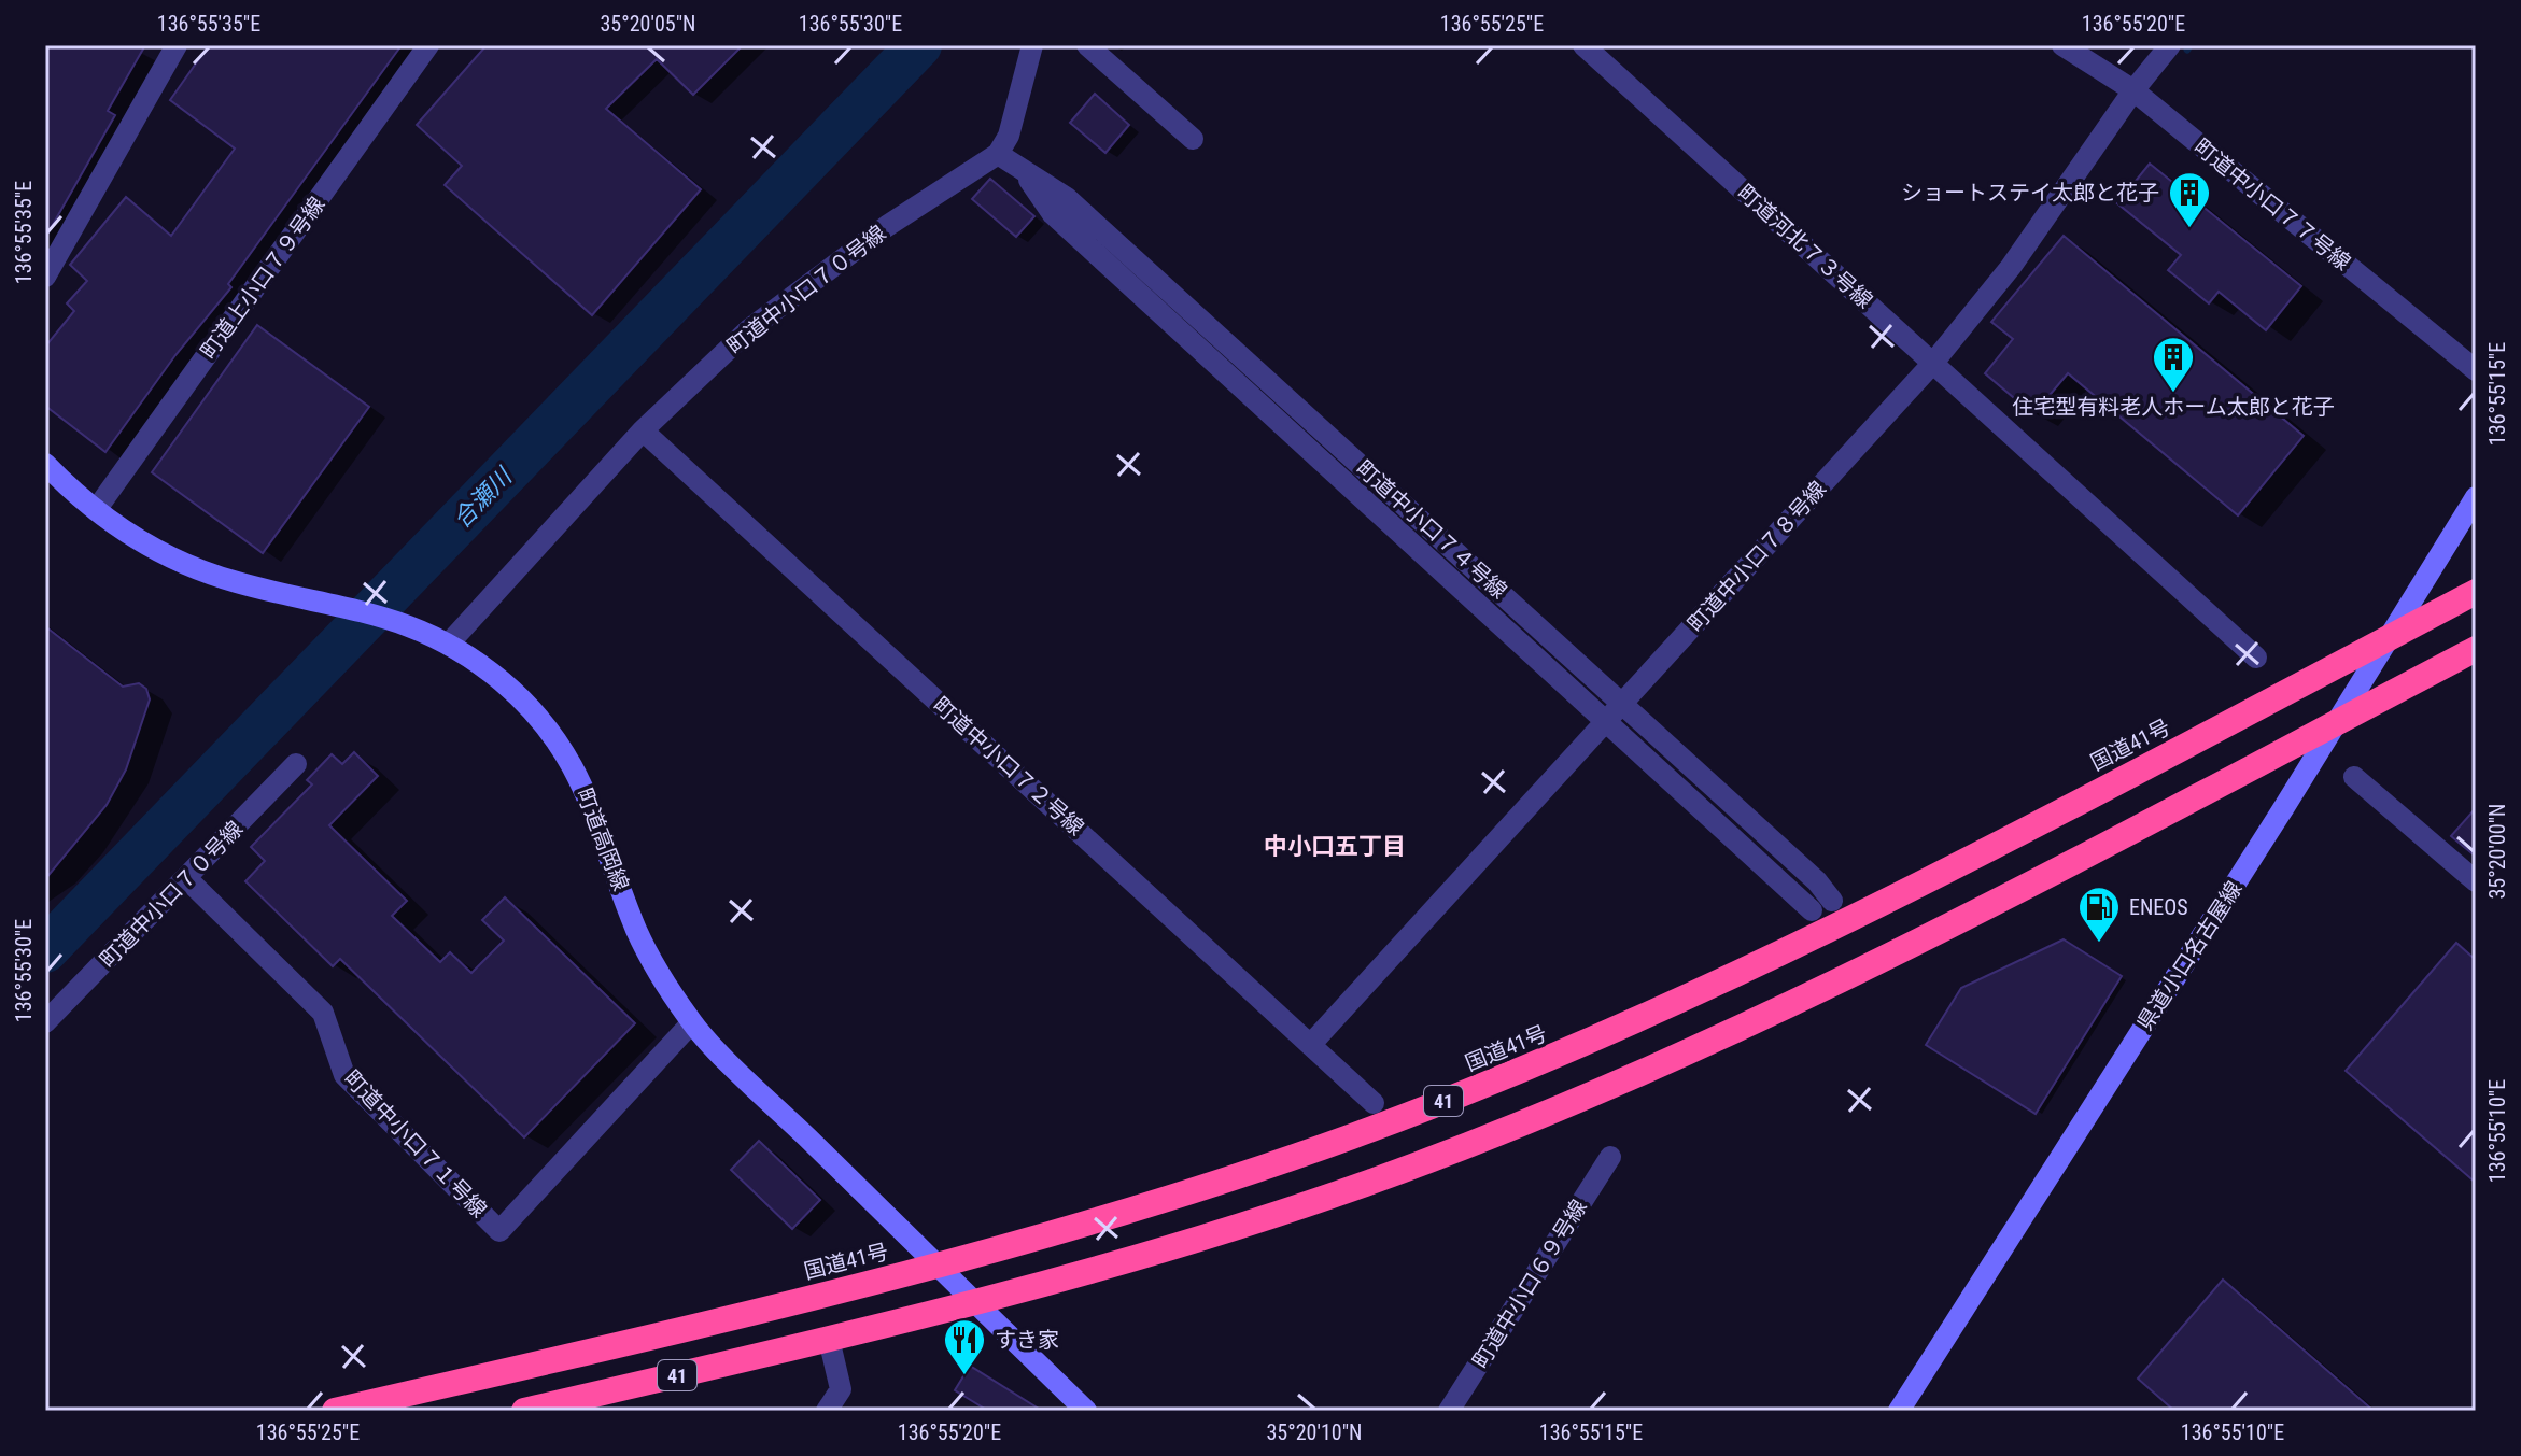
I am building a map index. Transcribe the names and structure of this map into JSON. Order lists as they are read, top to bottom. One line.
{"streets":{"highway":["国道41号","41"],"main road":["町道高岡線","県道小口名古屋線"],"street":["町道中小口７７号線","町道河北７３号線","町道上小口７９号線","町道中小口７０号線","町道中小口７４号線","町道中小口７８号線","町道中小口７２号線","町道中小口７１号線","町道中小口６９号線"]},"crossings":[["町道中小口７７号線","町道中小口７８号線"],["町道河北７３号線","町道中小口７８号線"],["町道上小口７９号線","町道高岡線"],["町道中小口７０号線","町道中小口７４号線"],["町道中小口７０号線","町道中小口７２号線"],["町道中小口７０号線","町道高岡線"],["町道中小口７０号線","町道中小口７１号線"],["町道中小口７４号線","町道中小口７８号線"],["町道中小口７８号線","町道中小口７２号線"],["国道41号","町道高岡線"],["国道41号","県道小口名古屋線"],["町道高岡線","41"],["町道高岡線","町道中小口７１号線"],["県道小口名古屋線","41"]],"districts":["中小口五丁目"],"water":["合瀬川"],"places":{"building":["ショートステイ太郎と花子","住宅型有料老人ホーム太郎と花子"],"fuel station":["ENEOS"],"restaurant":["すき家"]},"coordinates":["136°55'35\"E","35°20'05\"N","136°55'30\"E","136°55'25\"E","136°55'20\"E","136°55'15\"E","35°20'00\"N","136°55'10\"E","35°20'10\"N"]}
